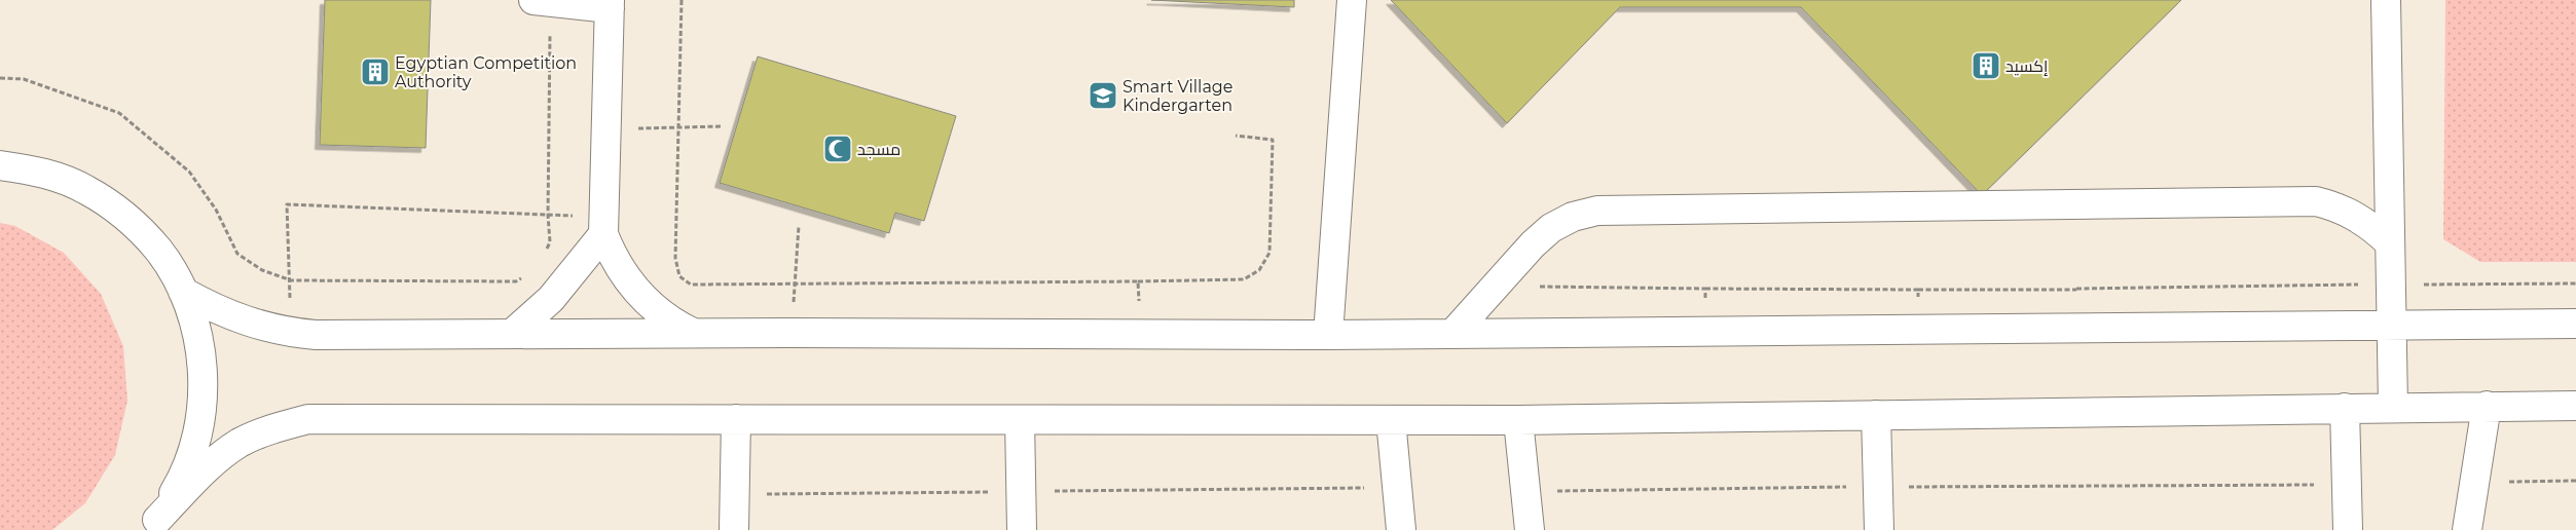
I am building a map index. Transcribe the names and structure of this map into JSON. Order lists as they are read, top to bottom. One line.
{"places":{"building":["إكسيد","Egyptian Competition Authority"],"school or university":["Smart Village Kindergarten"],"mosque":["مسجد"]}}
